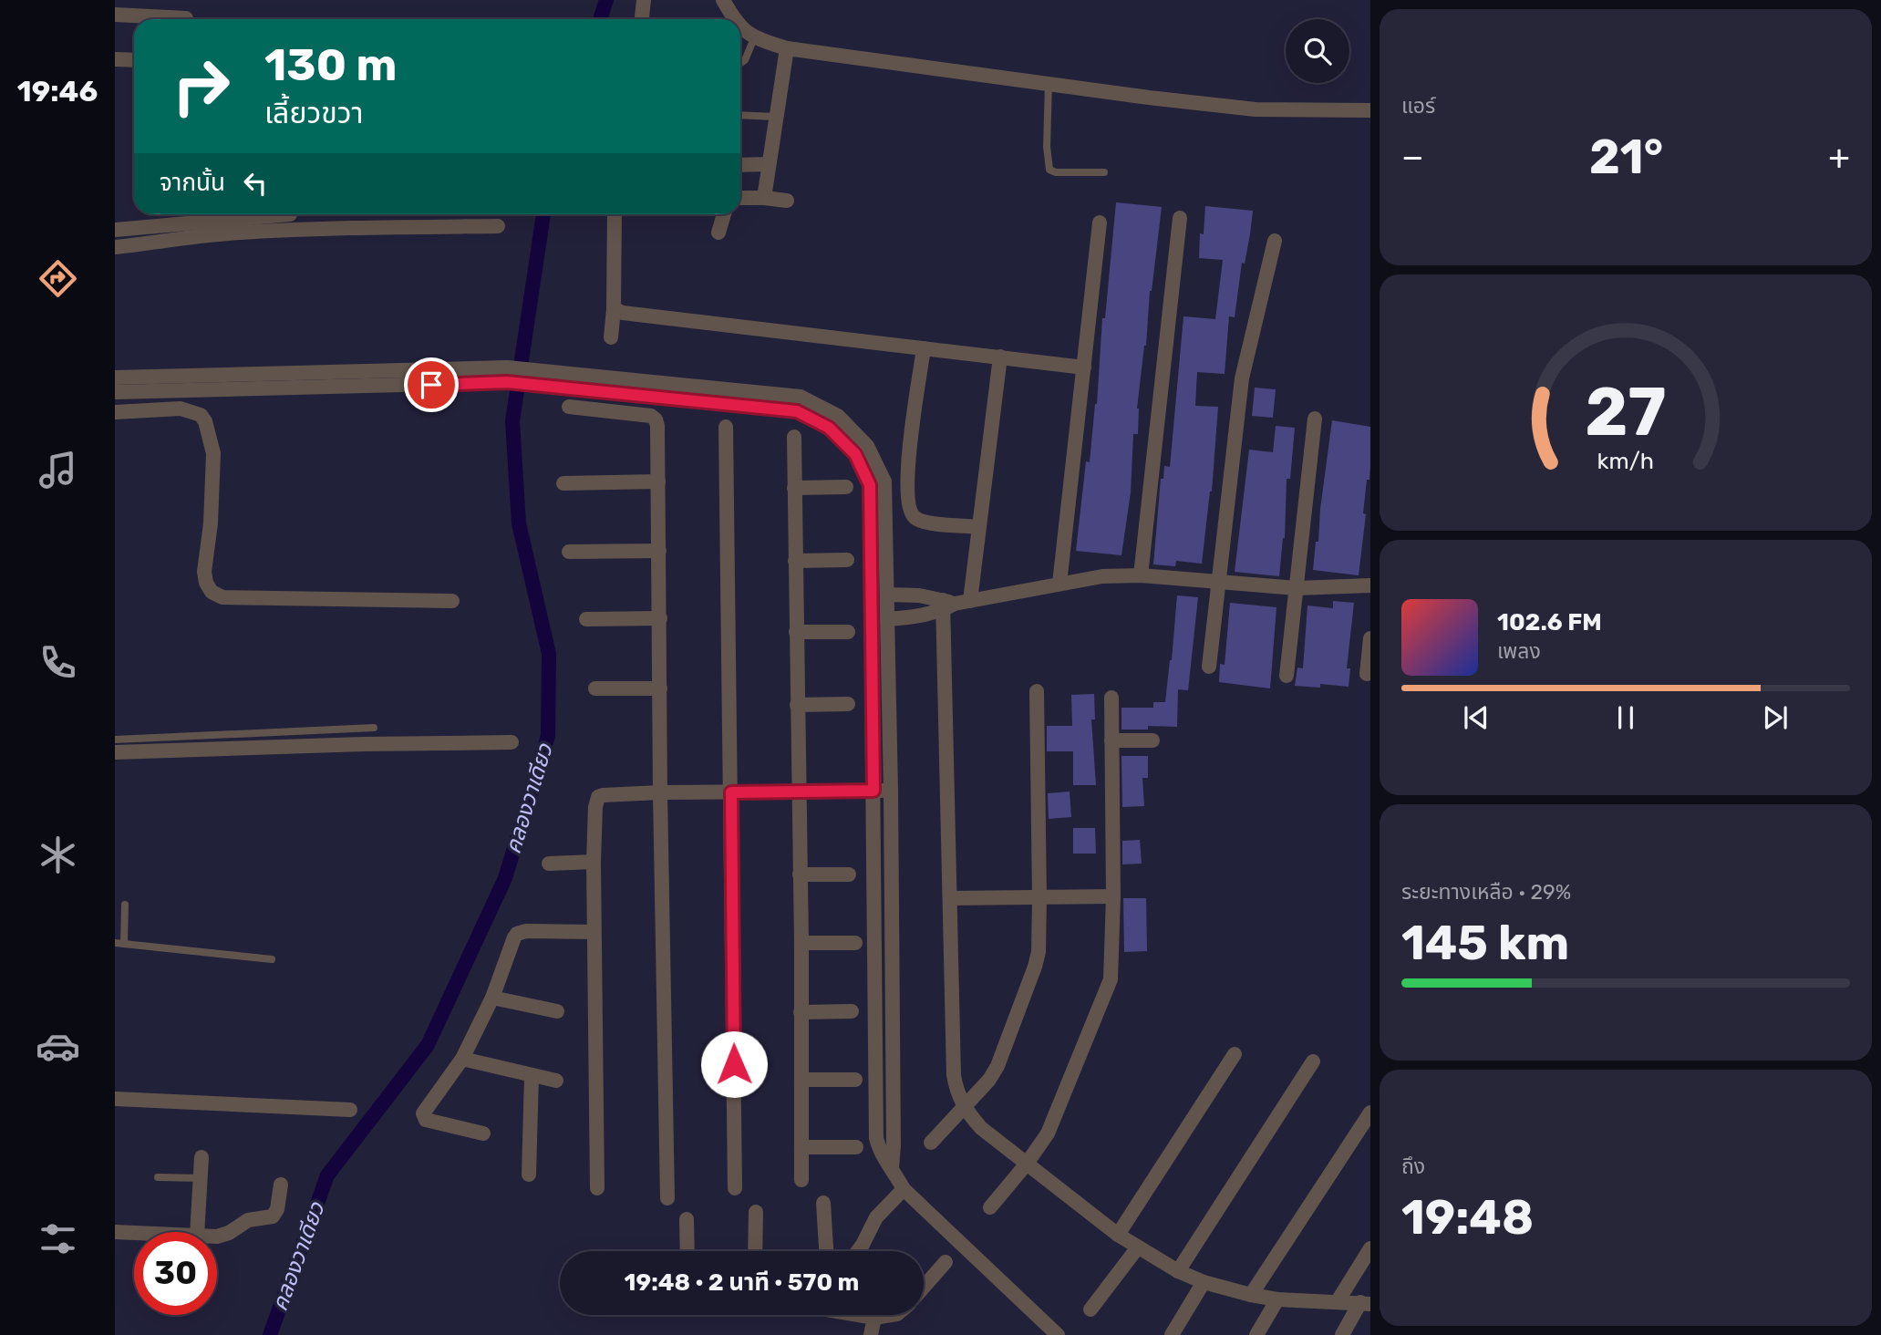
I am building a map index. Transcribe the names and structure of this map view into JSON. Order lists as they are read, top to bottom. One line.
{"water":["คลองวาเดียว"],"page":{"tabs":"19:46","tile":["แอร์",["ระยะทางเหลือ · 29%","145 km"],["ถึง","19:48"]],"turn":["130 m","เลี้ยวขวา"],"heat":["−","21°","+"],"then":"จากนั้น","song":["102.6 FM","เพลง"],"limit":"30","trip":"19:48 · 2 นาที · 570 m","gauge":["27","km/h"]}}
